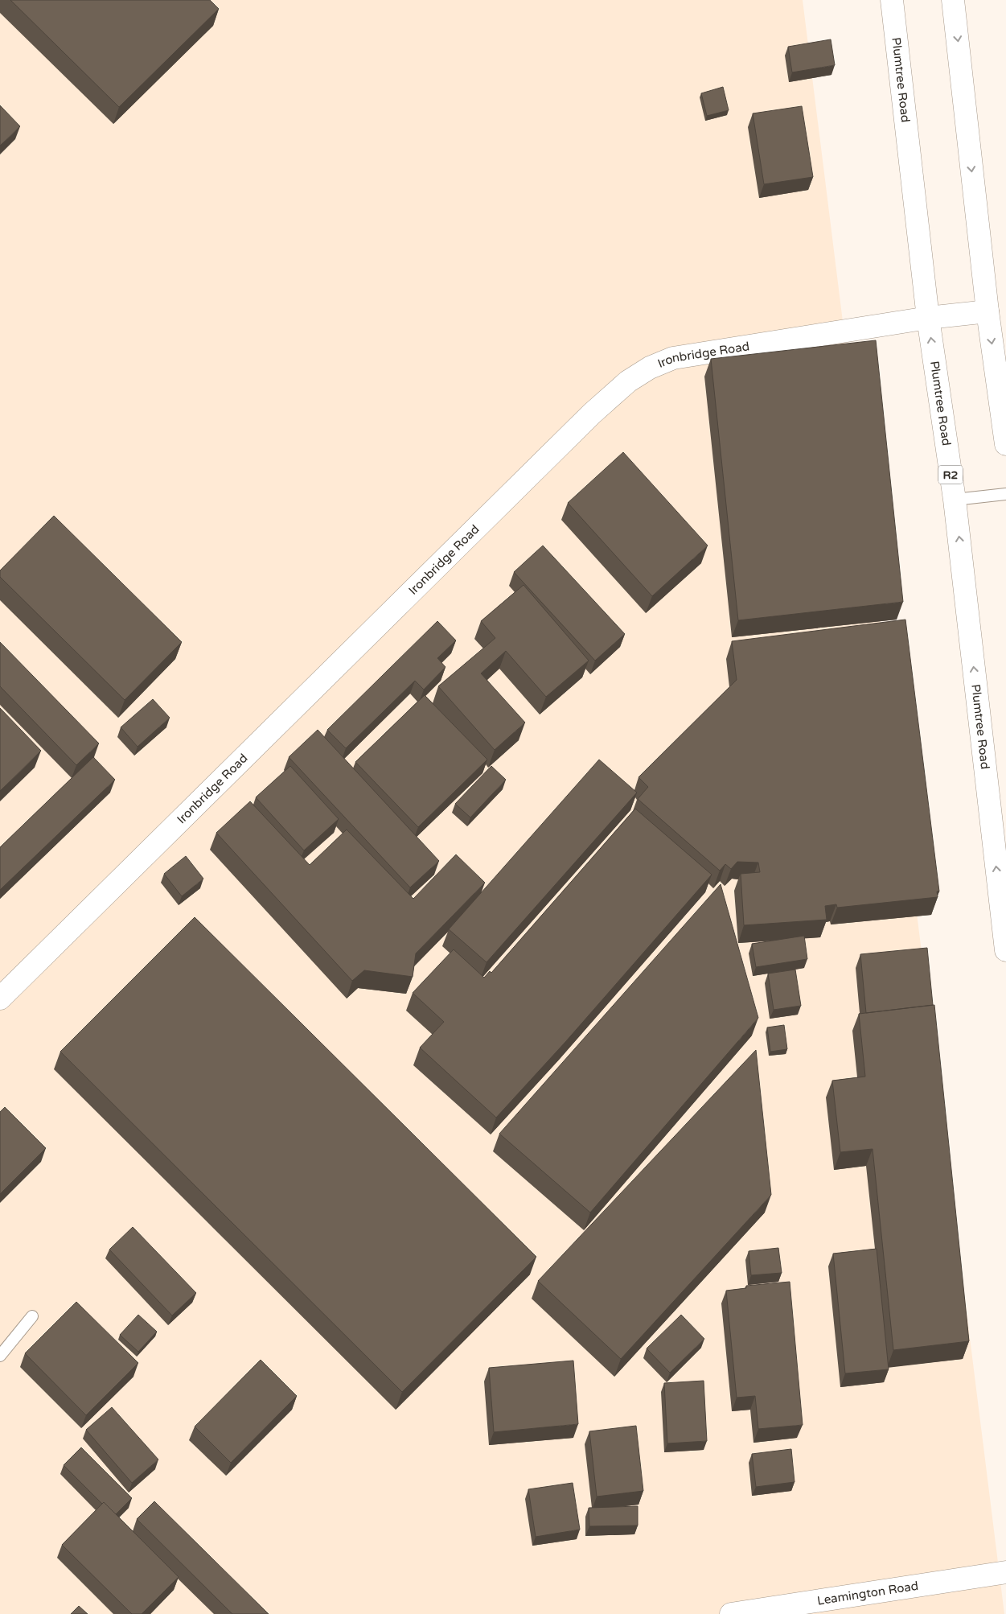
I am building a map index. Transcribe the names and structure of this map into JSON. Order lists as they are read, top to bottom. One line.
{"streets":{"main road":["Plumtree Road","Ironbridge Road","R2","Leamington Road"]},"crossings":[["Plumtree Road","Ironbridge Road"]],"one_way":["Plumtree Road"]}
